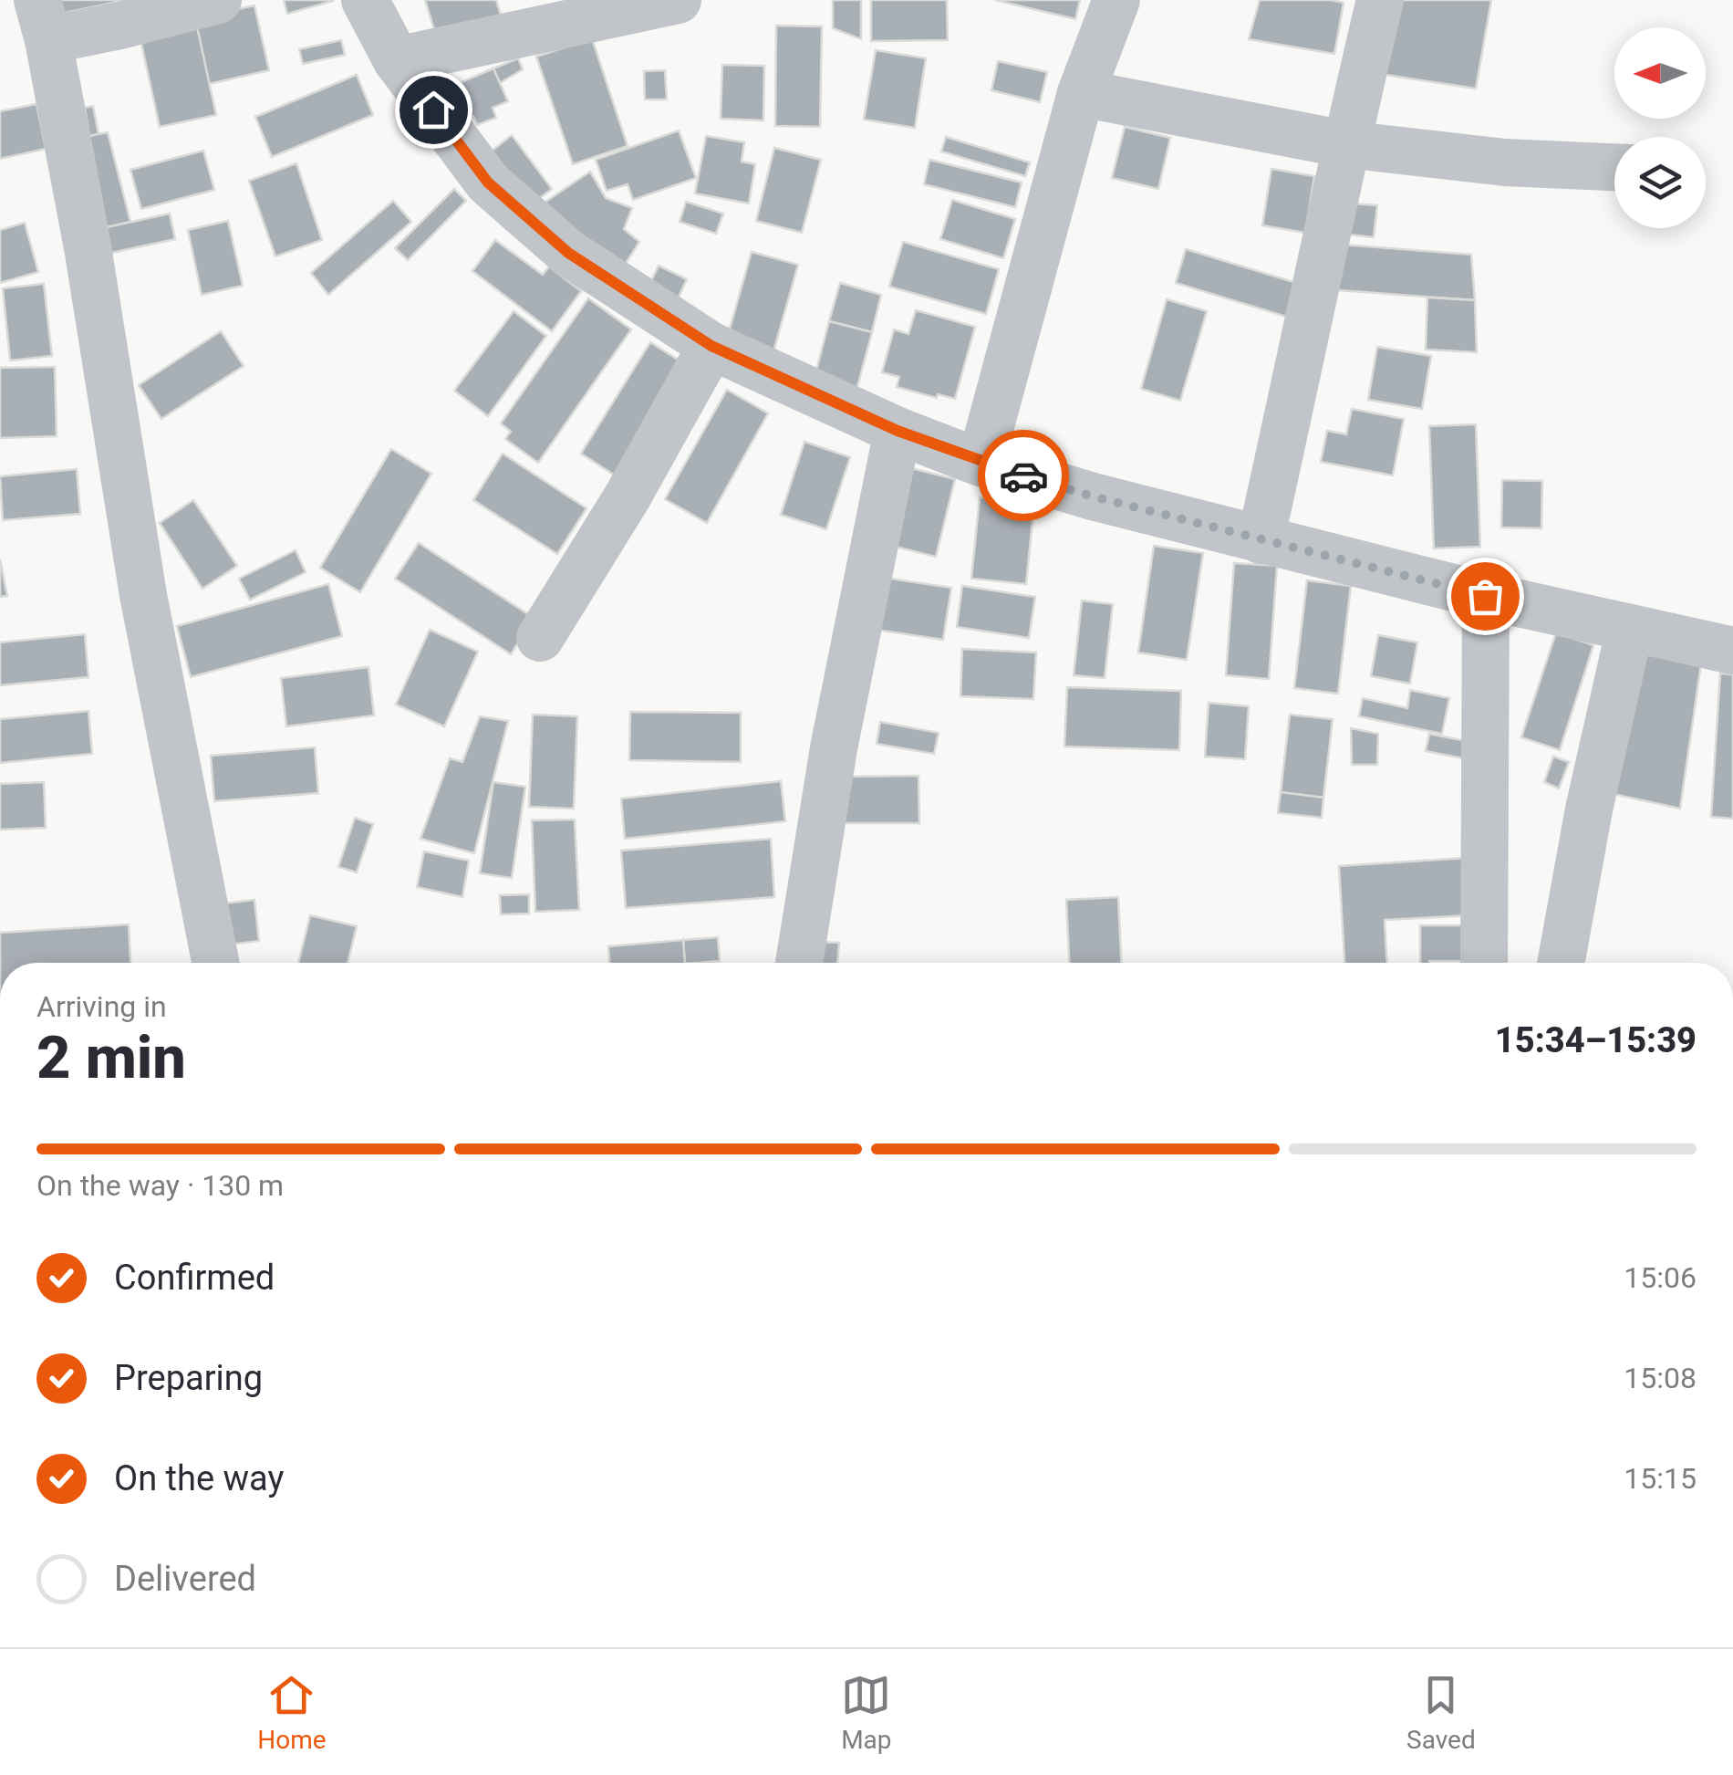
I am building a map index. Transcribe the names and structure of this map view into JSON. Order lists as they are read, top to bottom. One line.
{"north":"left","page":{"heading":["2 min","Arriving in","15:34–15:39"],"bar":"On the way · 130 m","list":[["Confirmed","15:06"],["Preparing","15:08"],["On the way","15:15"],"Delivered"],"tabs":["Home","Map","Saved"]}}
